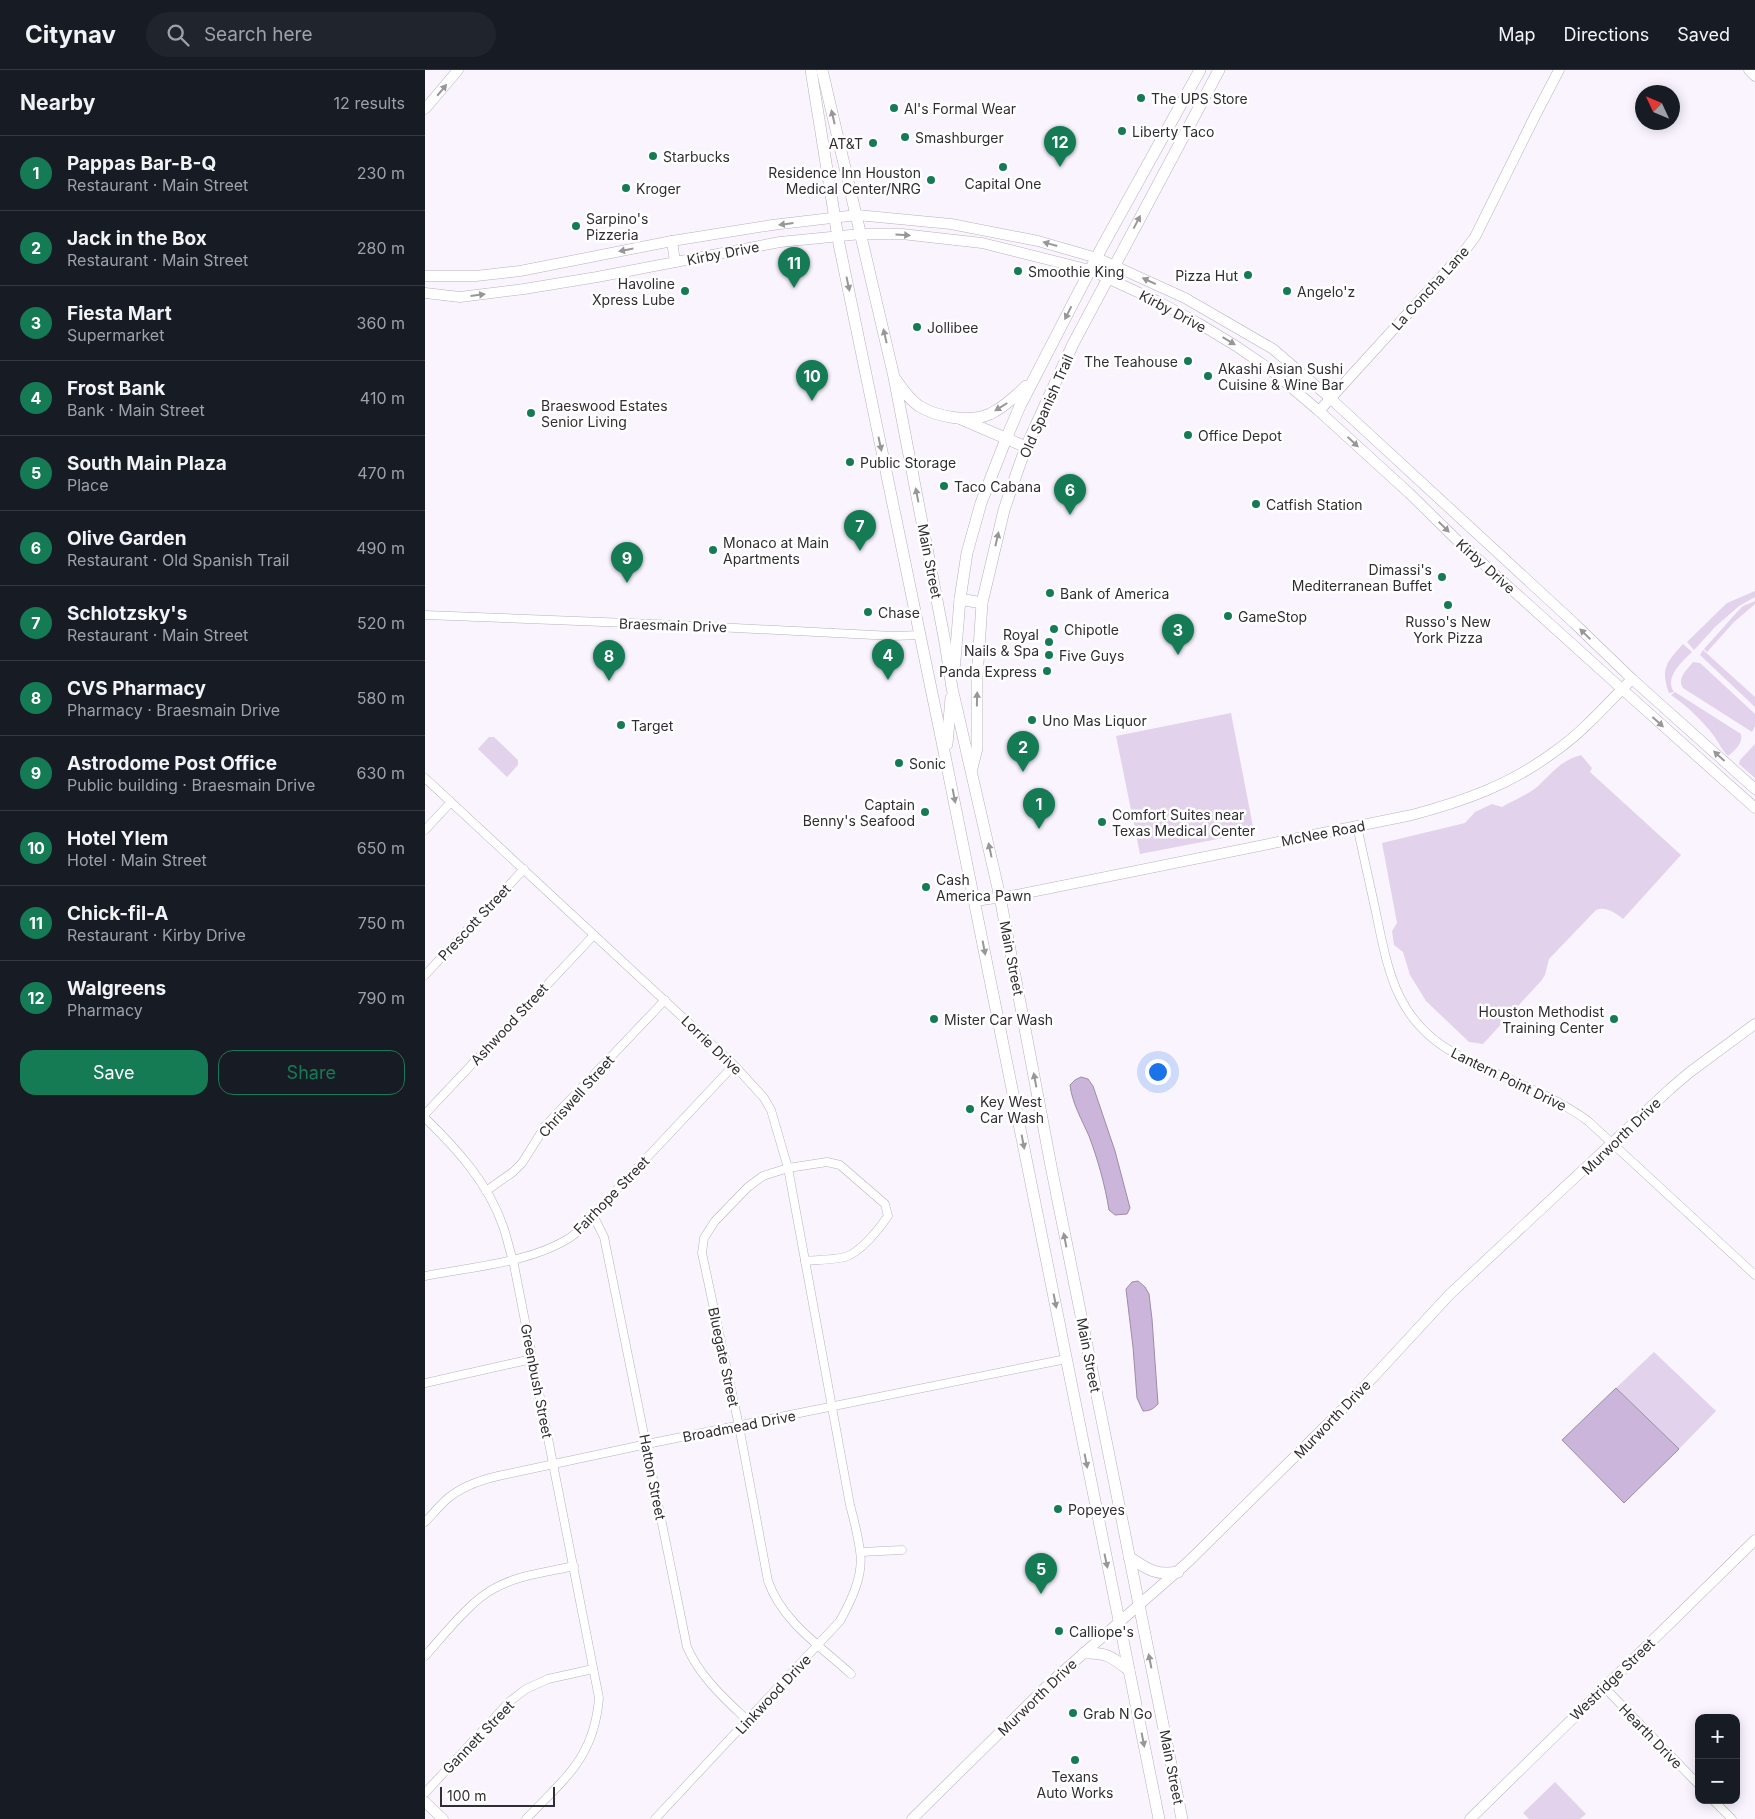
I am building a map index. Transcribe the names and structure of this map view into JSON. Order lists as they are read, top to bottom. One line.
{"streets":{"main road":["Kirby Drive","La Concha Lane","Old Spanish Trail","Main Street","McNee Road","Murworth Drive","Westridge Street"],"street":["Braesmain Drive","Prescott Street","Ashwood Street","Lorrie Drive","Lantern Point Drive","Chriswell Street","Fairhope Street","Bluegate Street","Greenbush Street","Broadmead Drive","Hatton Street","Linkwood Drive","Hearth Drive","Gannett Street"]},"crossings":[["Kirby Drive","La Concha Lane"],["Kirby Drive","Old Spanish Trail"],["Kirby Drive","Main Street"],["Kirby Drive","McNee Road"],["Old Spanish Trail","Main Street"],["Main Street","Braesmain Drive"],["Main Street","McNee Road"],["Main Street","Murworth Drive"],["Main Street","Broadmead Drive"],["McNee Road","Lantern Point Drive"],["Prescott Street","Lorrie Drive"],["Ashwood Street","Lorrie Drive"],["Lorrie Drive","Chriswell Street"],["Lorrie Drive","Fairhope Street"],["Lorrie Drive","Bluegate Street"],["Lorrie Drive","Broadmead Drive"],["Lorrie Drive","Linkwood Drive"],["Lantern Point Drive","Murworth Drive"],["Chriswell Street","Greenbush Street"],["Fairhope Street","Greenbush Street"],["Fairhope Street","Hatton Street"],["Bluegate Street","Broadmead Drive"],["Bluegate Street","Linkwood Drive"],["Greenbush Street","Broadmead Drive"],["Greenbush Street","Gannett Street"],["Broadmead Drive","Hatton Street"],["Broadmead Drive","Linkwood Drive"],["Hatton Street","Linkwood Drive"],["Westridge Street","Hearth Drive"]],"places":["The UPS Store","Al's Formal Wear","Liberty Taco","Smashburger","AT&T","Starbucks","Capital One","Residence Inn Houston Medical Center/NRG","Kroger","Sarpino's Pizzeria","Smoothie King","Pizza Hut","Havoline Xpress Lube","Angelo'z","Jollibee","The Teahouse","Akashi Asian Sushi Cuisine & Wine Bar","Braeswood Estates Senior Living","Office Depot","Public Storage","Taco Cabana","Catfish Station","Monaco at Main Apartments","Dimassi's Mediterranean Buffet","Bank of America","Russo's New York Pizza","Chase","GameStop","Chipotle","Royal Nails & Spa","Five Guys","Panda Express","Uno Mas Liquor","Target","Sonic","Captain Benny's Seafood","Comfort Suites near Texas Medical Center","Cash America Pawn","Mister Car Wash","Houston Methodist Training Center","Key West Car Wash","Popeyes","Calliope's","Grab N Go","Texans Auto Works"],"scale_bar":"100 m","north":"top left","page":{"header":"Citynav","search":"Search here","nav":["Map","Directions","Saved"],"heading":["Nearby","12 results"],"pins":["12","11","10","6","7","9","3","4","8","2","1","5"],"list":[{"mark":"1","name":"Pappas Bar-B-Q","note":"Restaurant · Main Street","value":"230 m"},{"mark":"2","name":"Jack in the Box","note":"Restaurant · Main Street","value":"280 m"},{"mark":"3","name":"Fiesta Mart","note":"Supermarket","value":"360 m"},{"mark":"4","name":"Frost Bank","note":"Bank · Main Street","value":"410 m"},{"mark":"5","name":"South Main Plaza","note":"Place","value":"470 m"},{"mark":"6","name":"Olive Garden","note":"Restaurant · Old Spanish Trail","value":"490 m"},{"mark":"7","name":"Schlotzsky's","note":"Restaurant · Main Street","value":"520 m"},{"mark":"8","name":"CVS Pharmacy","note":"Pharmacy · Braesmain Drive","value":"580 m"},{"mark":"9","name":"Astrodome Post Office","note":"Public building · Braesmain Drive","value":"630 m"},{"mark":"10","name":"Hotel Ylem","note":"Hotel · Main Street","value":"650 m"},{"mark":"11","name":"Chick-fil-A","note":"Restaurant · Kirby Drive","value":"750 m"},{"mark":"12","name":"Walgreens","note":"Pharmacy","value":"790 m"}],"buttons":["Save","Share"],"map_buttons":["+","−"],"scale":"100 m"}}
